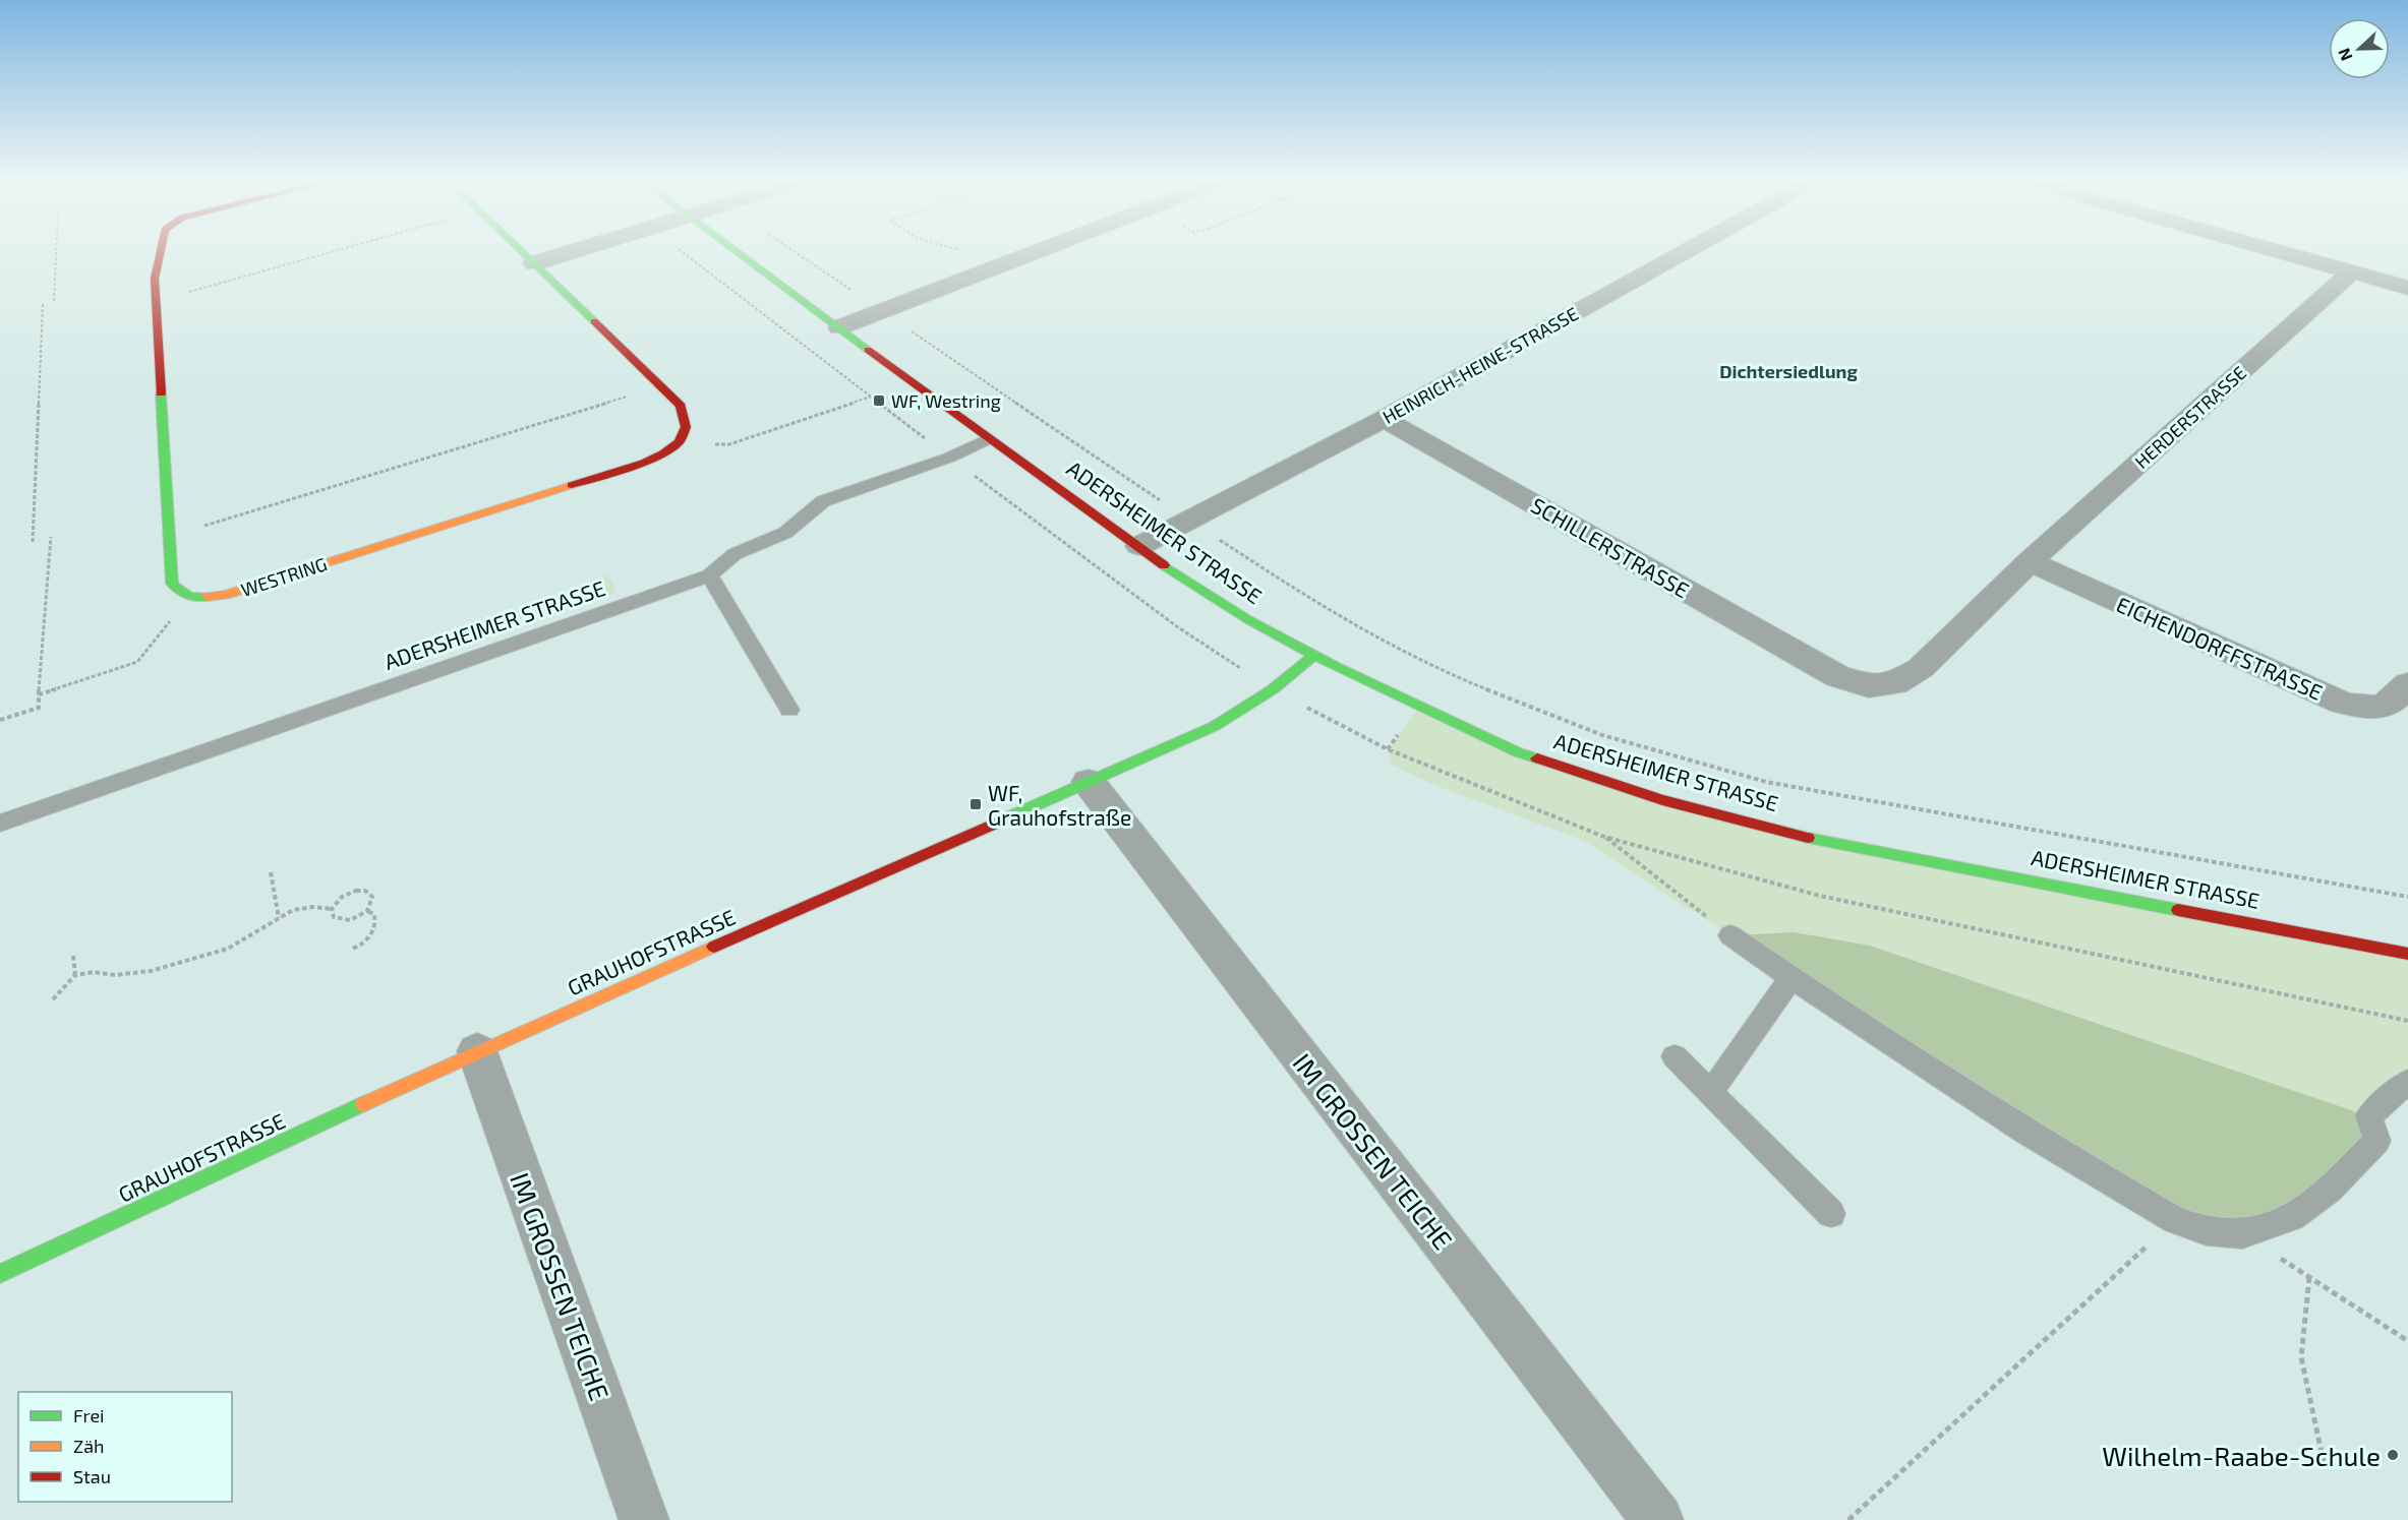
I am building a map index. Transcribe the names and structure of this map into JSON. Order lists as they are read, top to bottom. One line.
{"streets":{"street":["HEINRICH-HEINE-STRASSE","HERDERSTRASSE","ADERSHEIMER STRASSE","SCHILLERSTRASSE","WESTRING","EICHENDORFFSTRASSE","GRAUHOFSTRASSE","IM GROSSEN TEICHE"]},"crossings":[["HEINRICH-HEINE-STRASSE","ADERSHEIMER STRASSE"],["HEINRICH-HEINE-STRASSE","SCHILLERSTRASSE"],["HERDERSTRASSE","SCHILLERSTRASSE"],["HERDERSTRASSE","EICHENDORFFSTRASSE"],["ADERSHEIMER STRASSE","GRAUHOFSTRASSE"],["GRAUHOFSTRASSE","IM GROSSEN TEICHE"]],"districts":["Dichtersiedlung"],"places":{"transit":["WF, Westring","WF, Grauhofstraße"],"other":["Wilhelm-Raabe-Schule"]},"legend":["Frei","Zäh","Stau"],"north":"left"}
